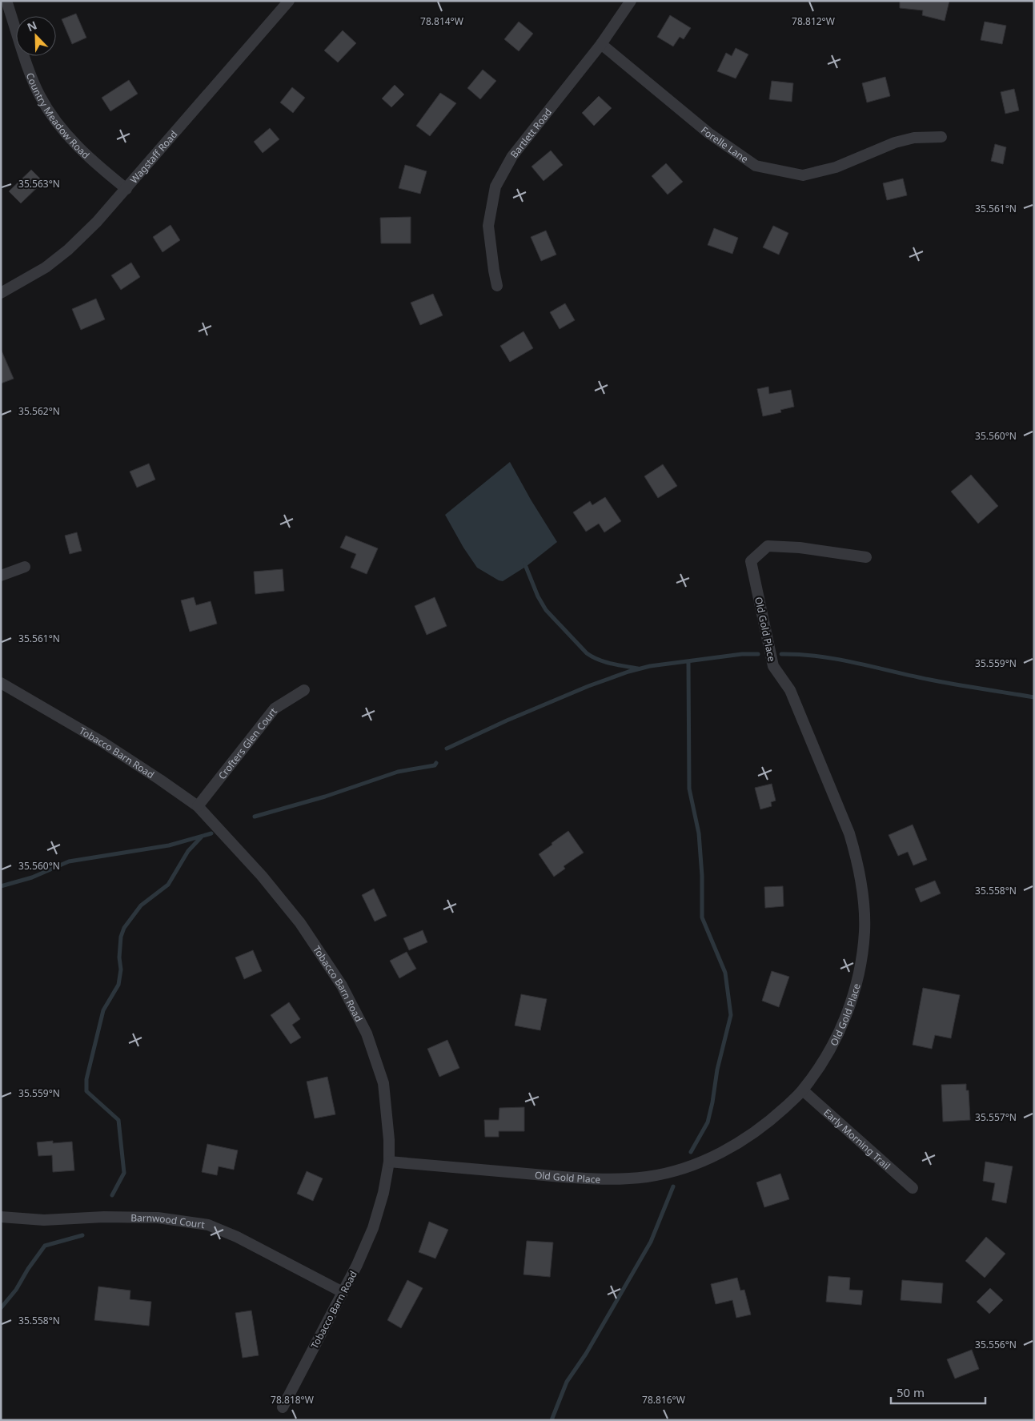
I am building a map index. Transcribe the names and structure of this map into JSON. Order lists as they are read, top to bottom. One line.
{"streets":{"street":["Country Meadow Road","Bartlett Road","Forelle Lane","Wagstaff Road","Old Gold Place","Crofters Glen Court","Tobacco Barn Road","Early Morning Trail","Barnwood Court"]},"crossings":[["Country Meadow Road","Wagstaff Road"],["Bartlett Road","Forelle Lane"],["Old Gold Place","Tobacco Barn Road"],["Old Gold Place","Early Morning Trail"],["Crofters Glen Court","Tobacco Barn Road"],["Tobacco Barn Road","Barnwood Court"]],"scale_bar":"50 m","north":"top left","coordinates":["78.814°W","78.812°W","35.563°N","35.561°N","35.562°N","35.560°N","35.559°N","35.558°N","35.557°N","35.556°N","78.818°W","78.816°W"]}
